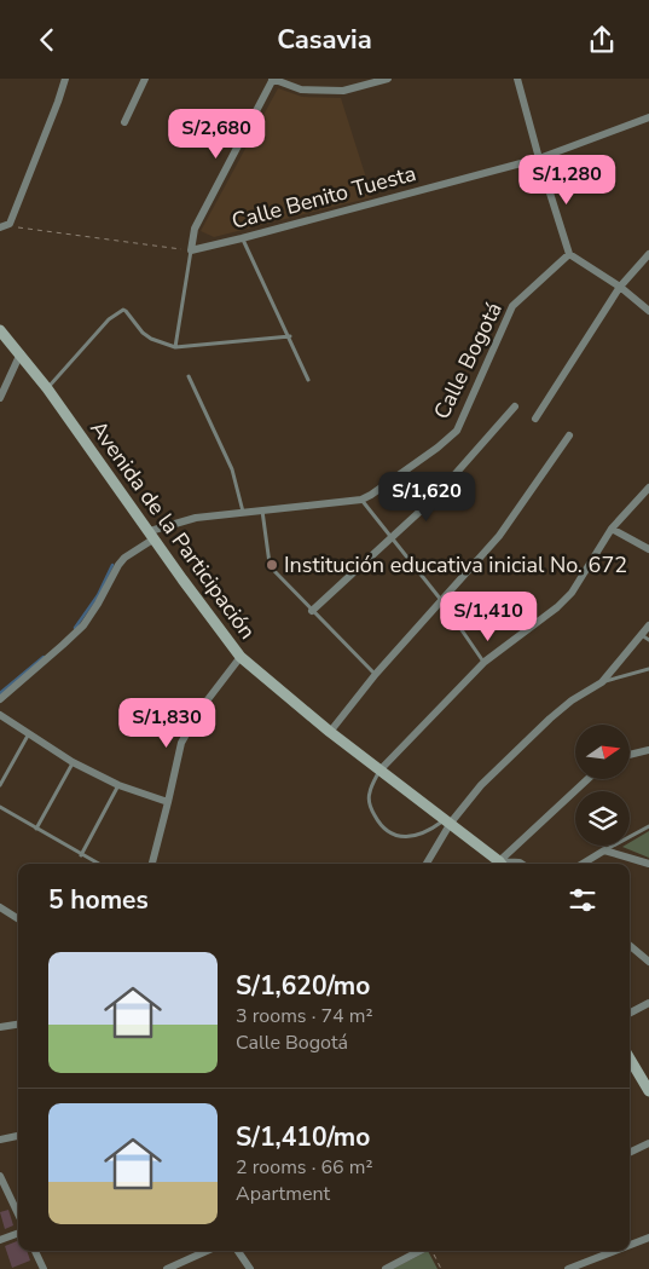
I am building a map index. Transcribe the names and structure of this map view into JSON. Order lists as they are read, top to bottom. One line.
{"streets":{"main road":["Avenida de la Participación"],"street":["Calle Benito Tuesta","Calle Bogotá"]},"crossings":[["Calle Bogotá","Avenida de la Participación"]],"places":["Institución educativa inicial No. 672"],"north":"right","page":{"header":"Casavia","price":["S/2,680","S/1,280","S/1,620","S/1,410","S/1,830"],"heading":"5 homes","list":[{"name":"S/1,620/mo","note":"3 rooms · 74 m² · Calle Bogotá"},{"name":"S/1,410/mo","note":"2 rooms · 66 m² · Apartment"}]}}
